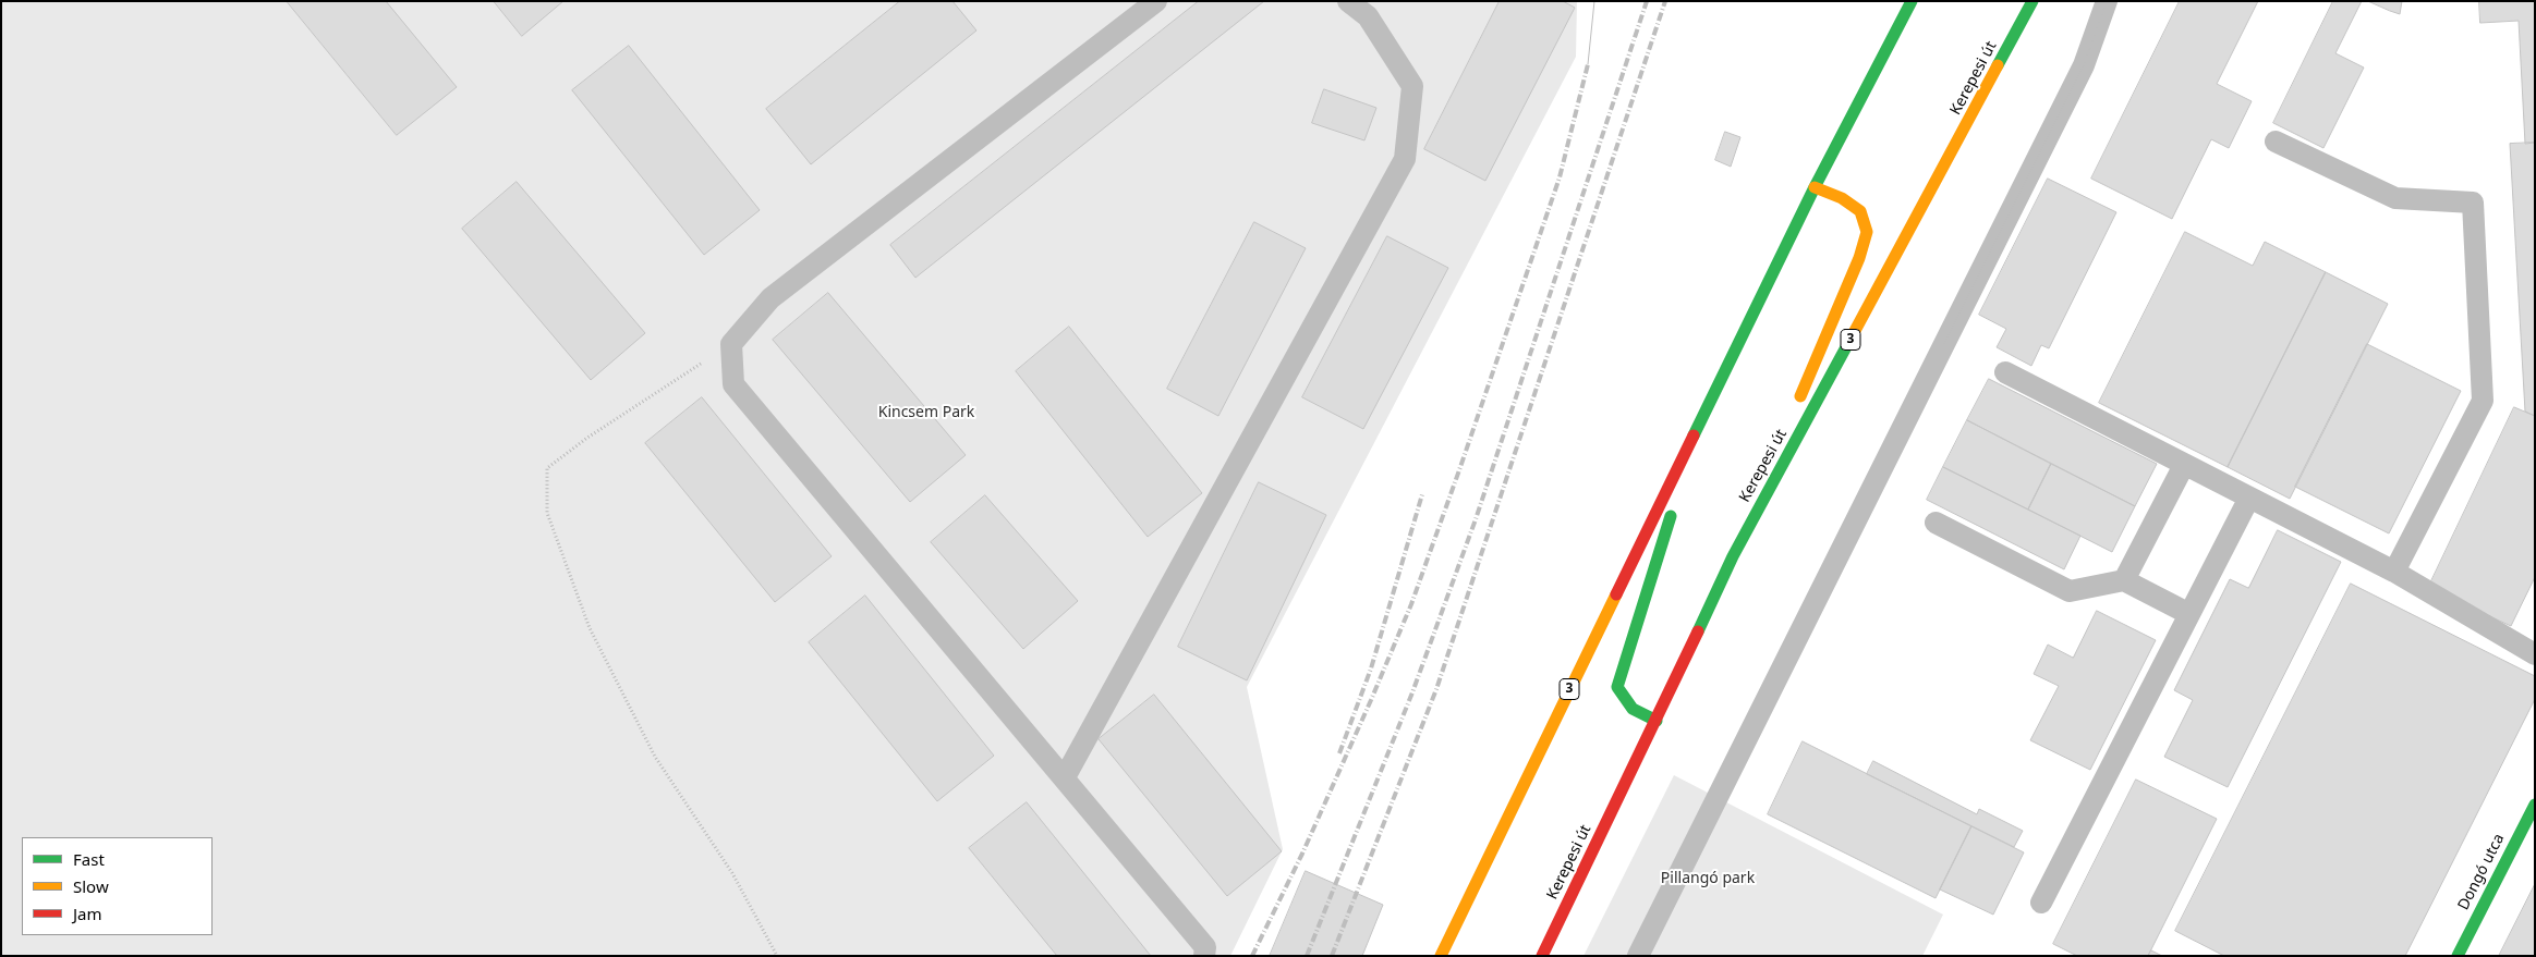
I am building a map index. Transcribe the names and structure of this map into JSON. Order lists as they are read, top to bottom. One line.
{"streets":{"main road":["Kerepesi út","3","Dongó utca"]},"parks":["Kincsem Park","Pillangó park"],"legend":["Fast","Slow","Jam"]}
